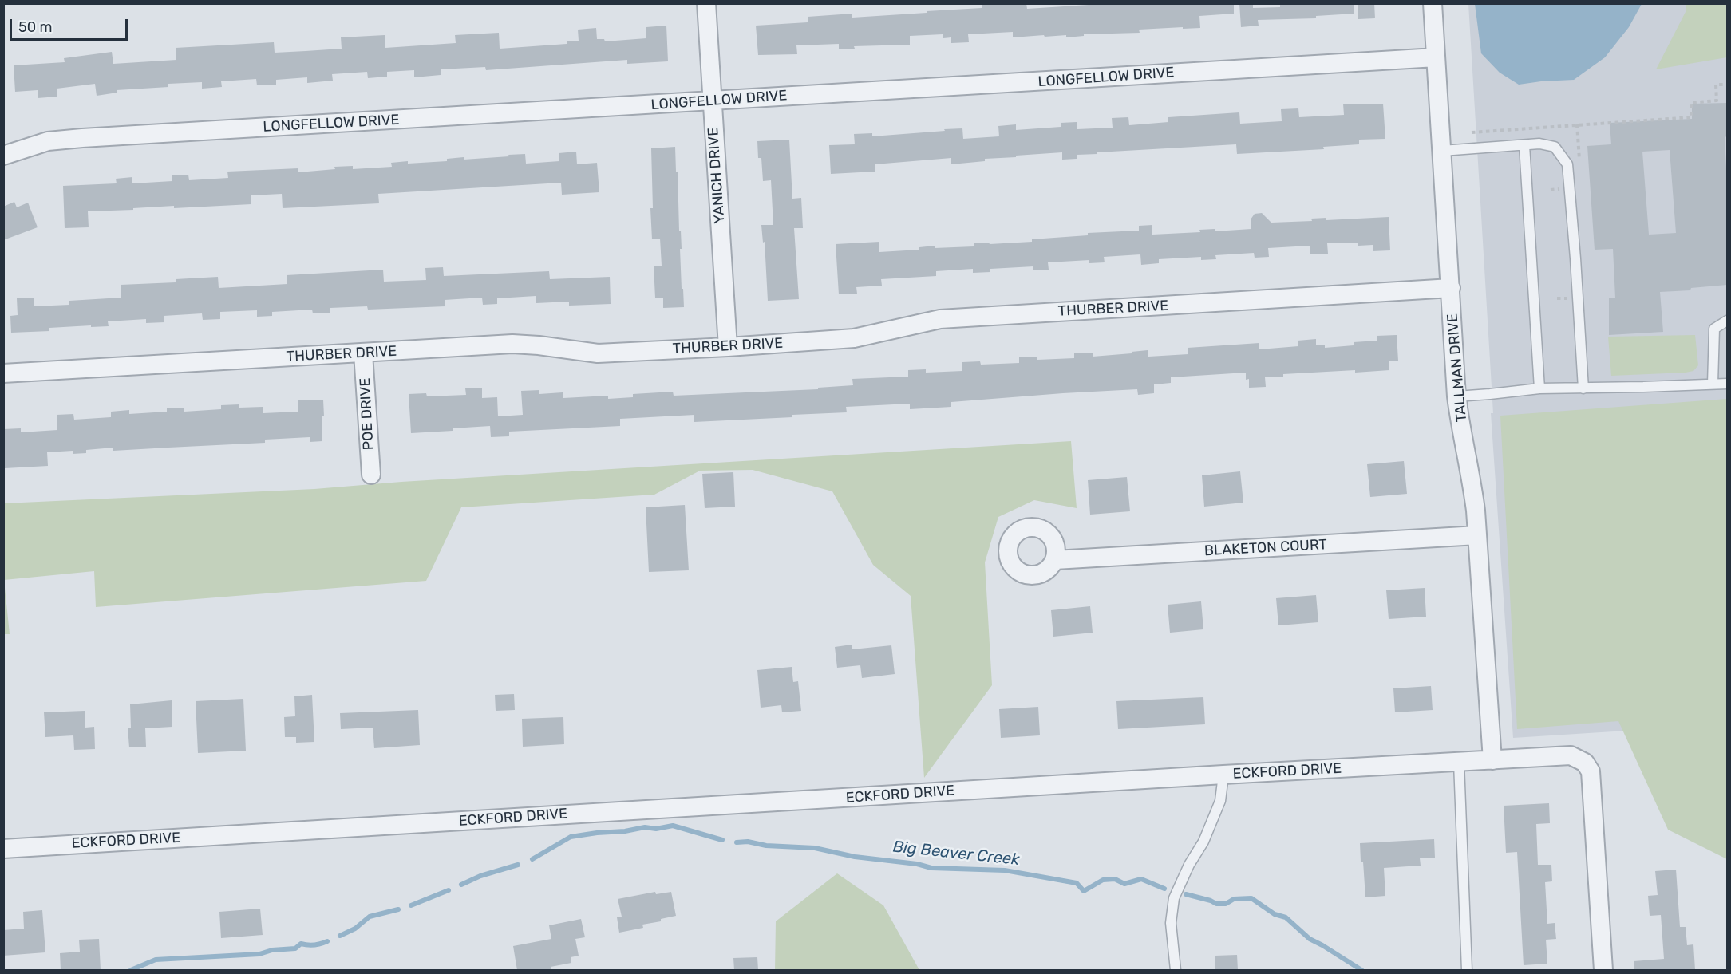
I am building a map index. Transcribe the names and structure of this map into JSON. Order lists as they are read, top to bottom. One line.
{"streets":{"street":["LONGFELLOW DRIVE","YANICH DRIVE","THURBER DRIVE","TALLMAN DRIVE","POE DRIVE","BLAKETON COURT","ECKFORD DRIVE"]},"crossings":[["LONGFELLOW DRIVE","YANICH DRIVE"],["LONGFELLOW DRIVE","TALLMAN DRIVE"],["YANICH DRIVE","THURBER DRIVE"],["THURBER DRIVE","TALLMAN DRIVE"],["THURBER DRIVE","POE DRIVE"],["TALLMAN DRIVE","BLAKETON COURT"],["TALLMAN DRIVE","ECKFORD DRIVE"]],"water":["Big Beaver Creek"],"scale_bar":"50 m"}
